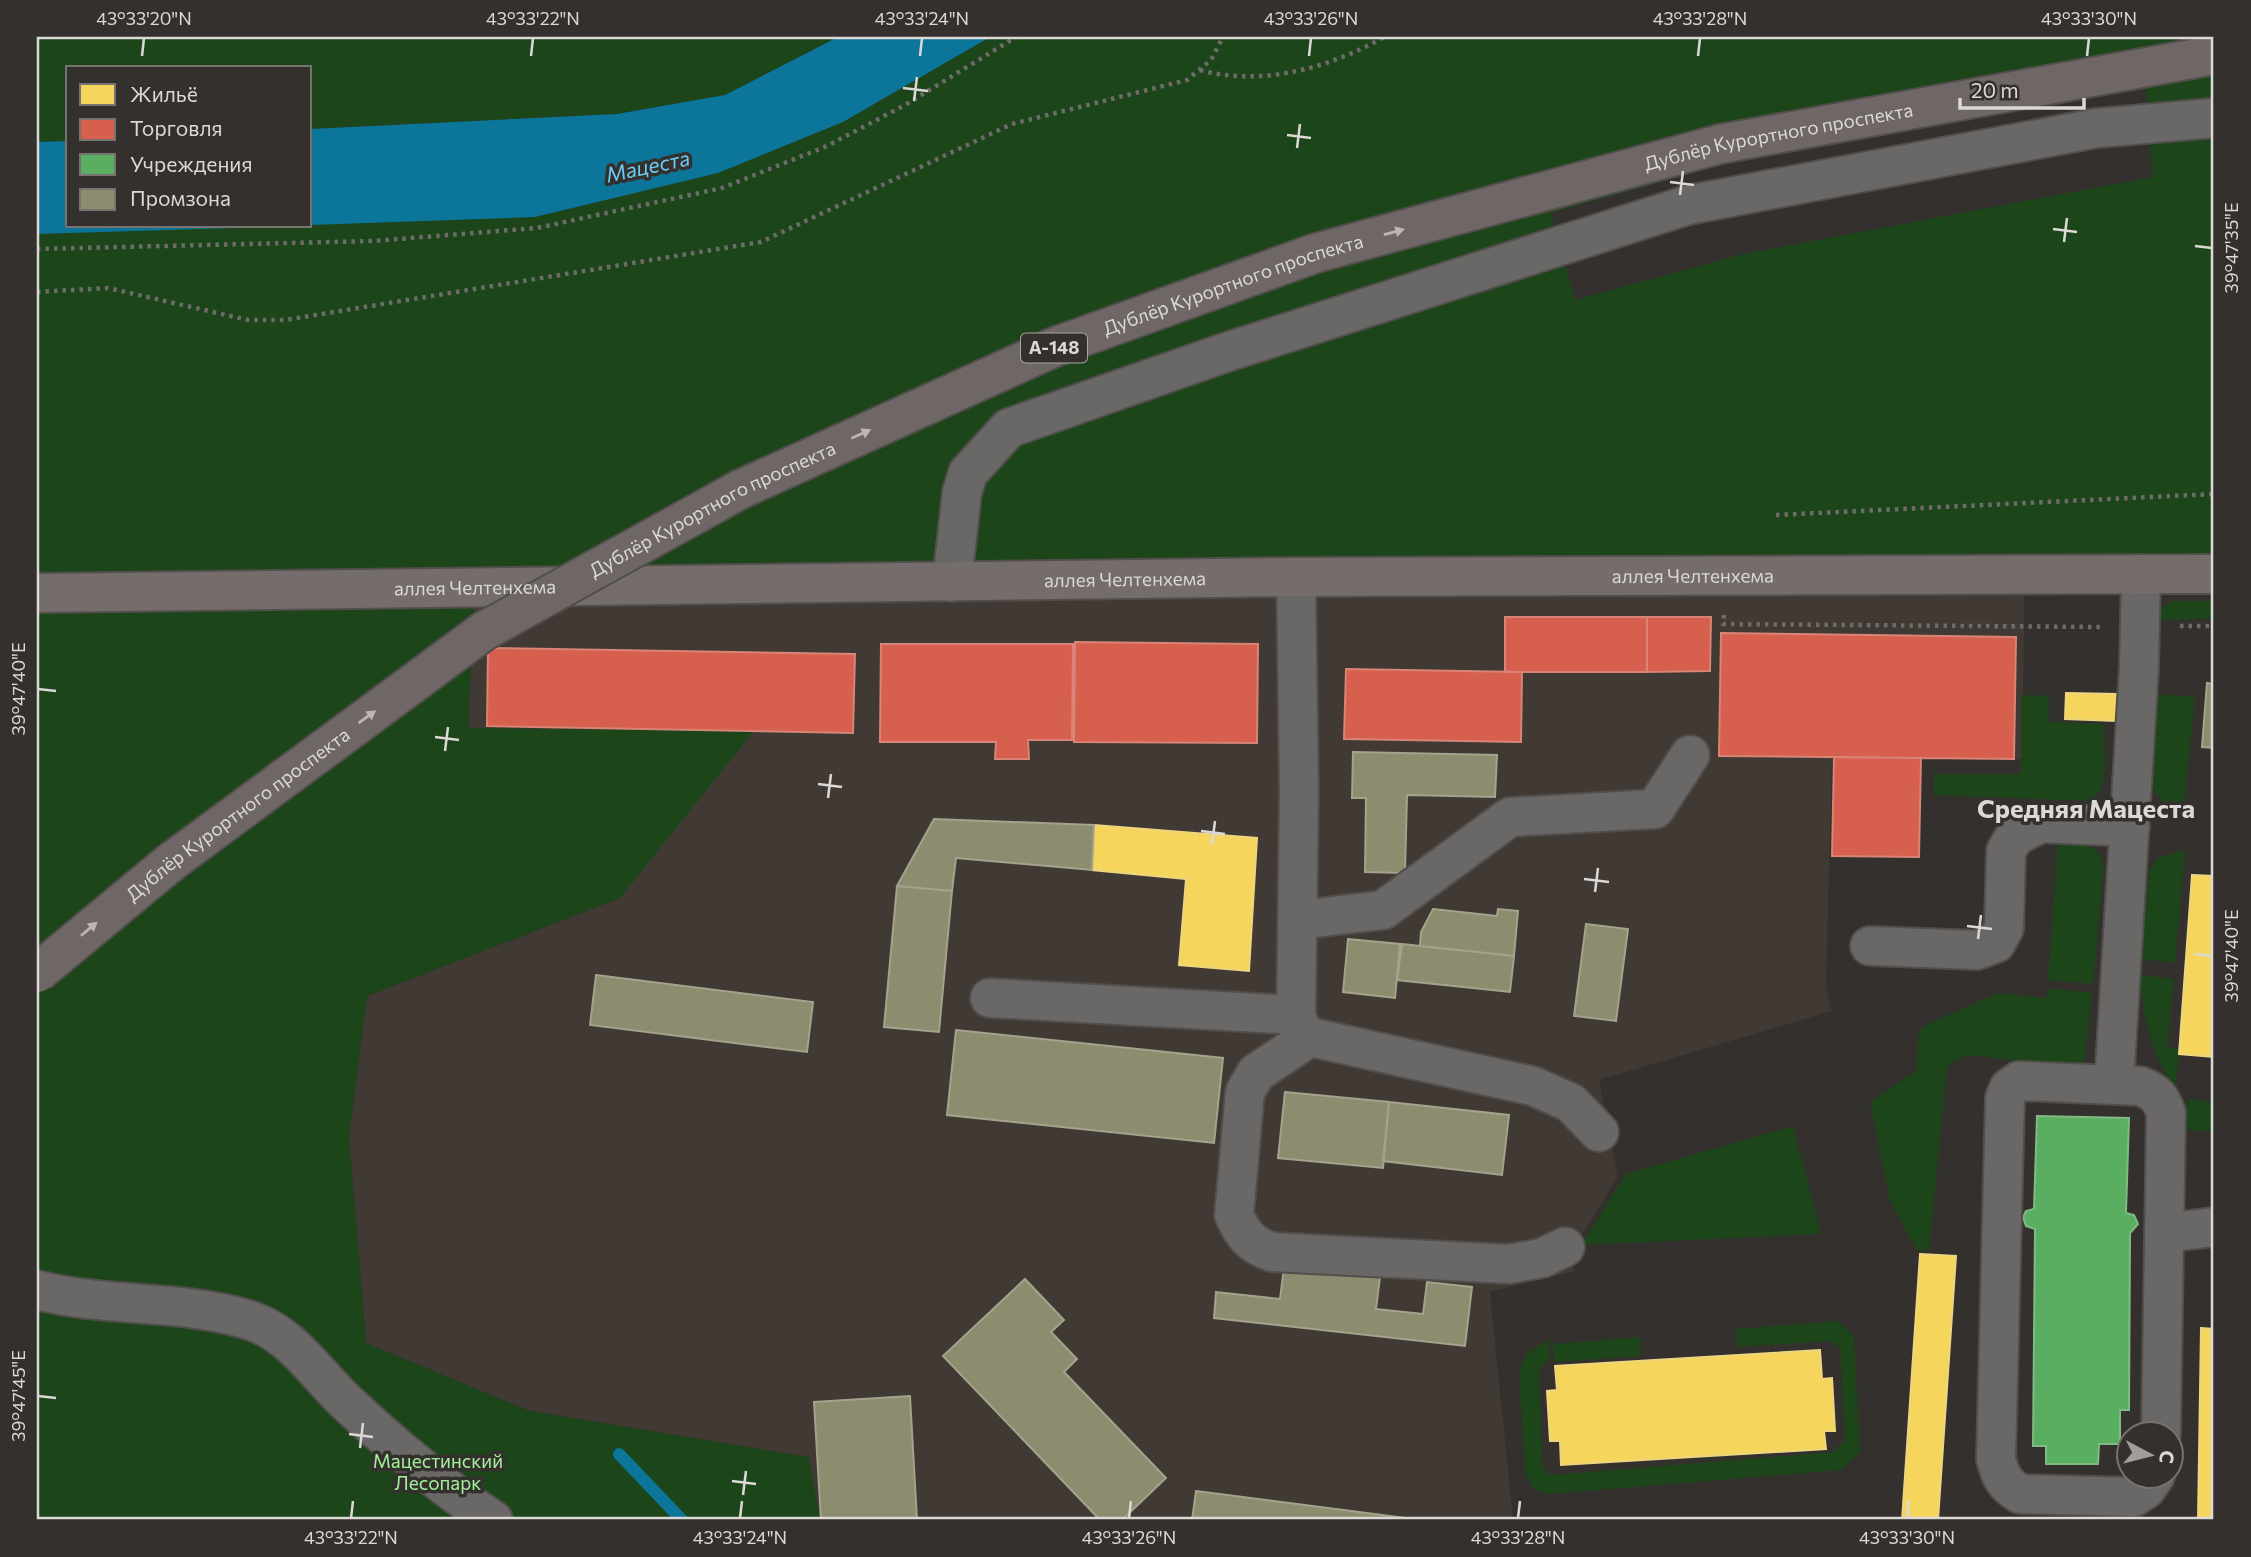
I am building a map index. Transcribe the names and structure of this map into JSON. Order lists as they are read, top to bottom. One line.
{"streets":{"highway":["Дублёр Курортного проспекта","А-148"],"main road":["аллея Челтенхема"]},"one_way":["Дублёр Курортного проспекта"],"districts":["Средняя Мацеста"],"water":["Мацеста"],"parks":["Мацестинский Лесопарк"],"legend":["Жильё","Торговля","Учреждения","Промзона"],"scale_bar":"20 m","north":"right","coordinates":["43°33'20\"N","43°33'22\"N","43°33'24\"N","43°33'26\"N","43°33'28\"N","43°33'30\"N","39°47'35\"E","39°47'40\"E","39°47'45\"E"]}
